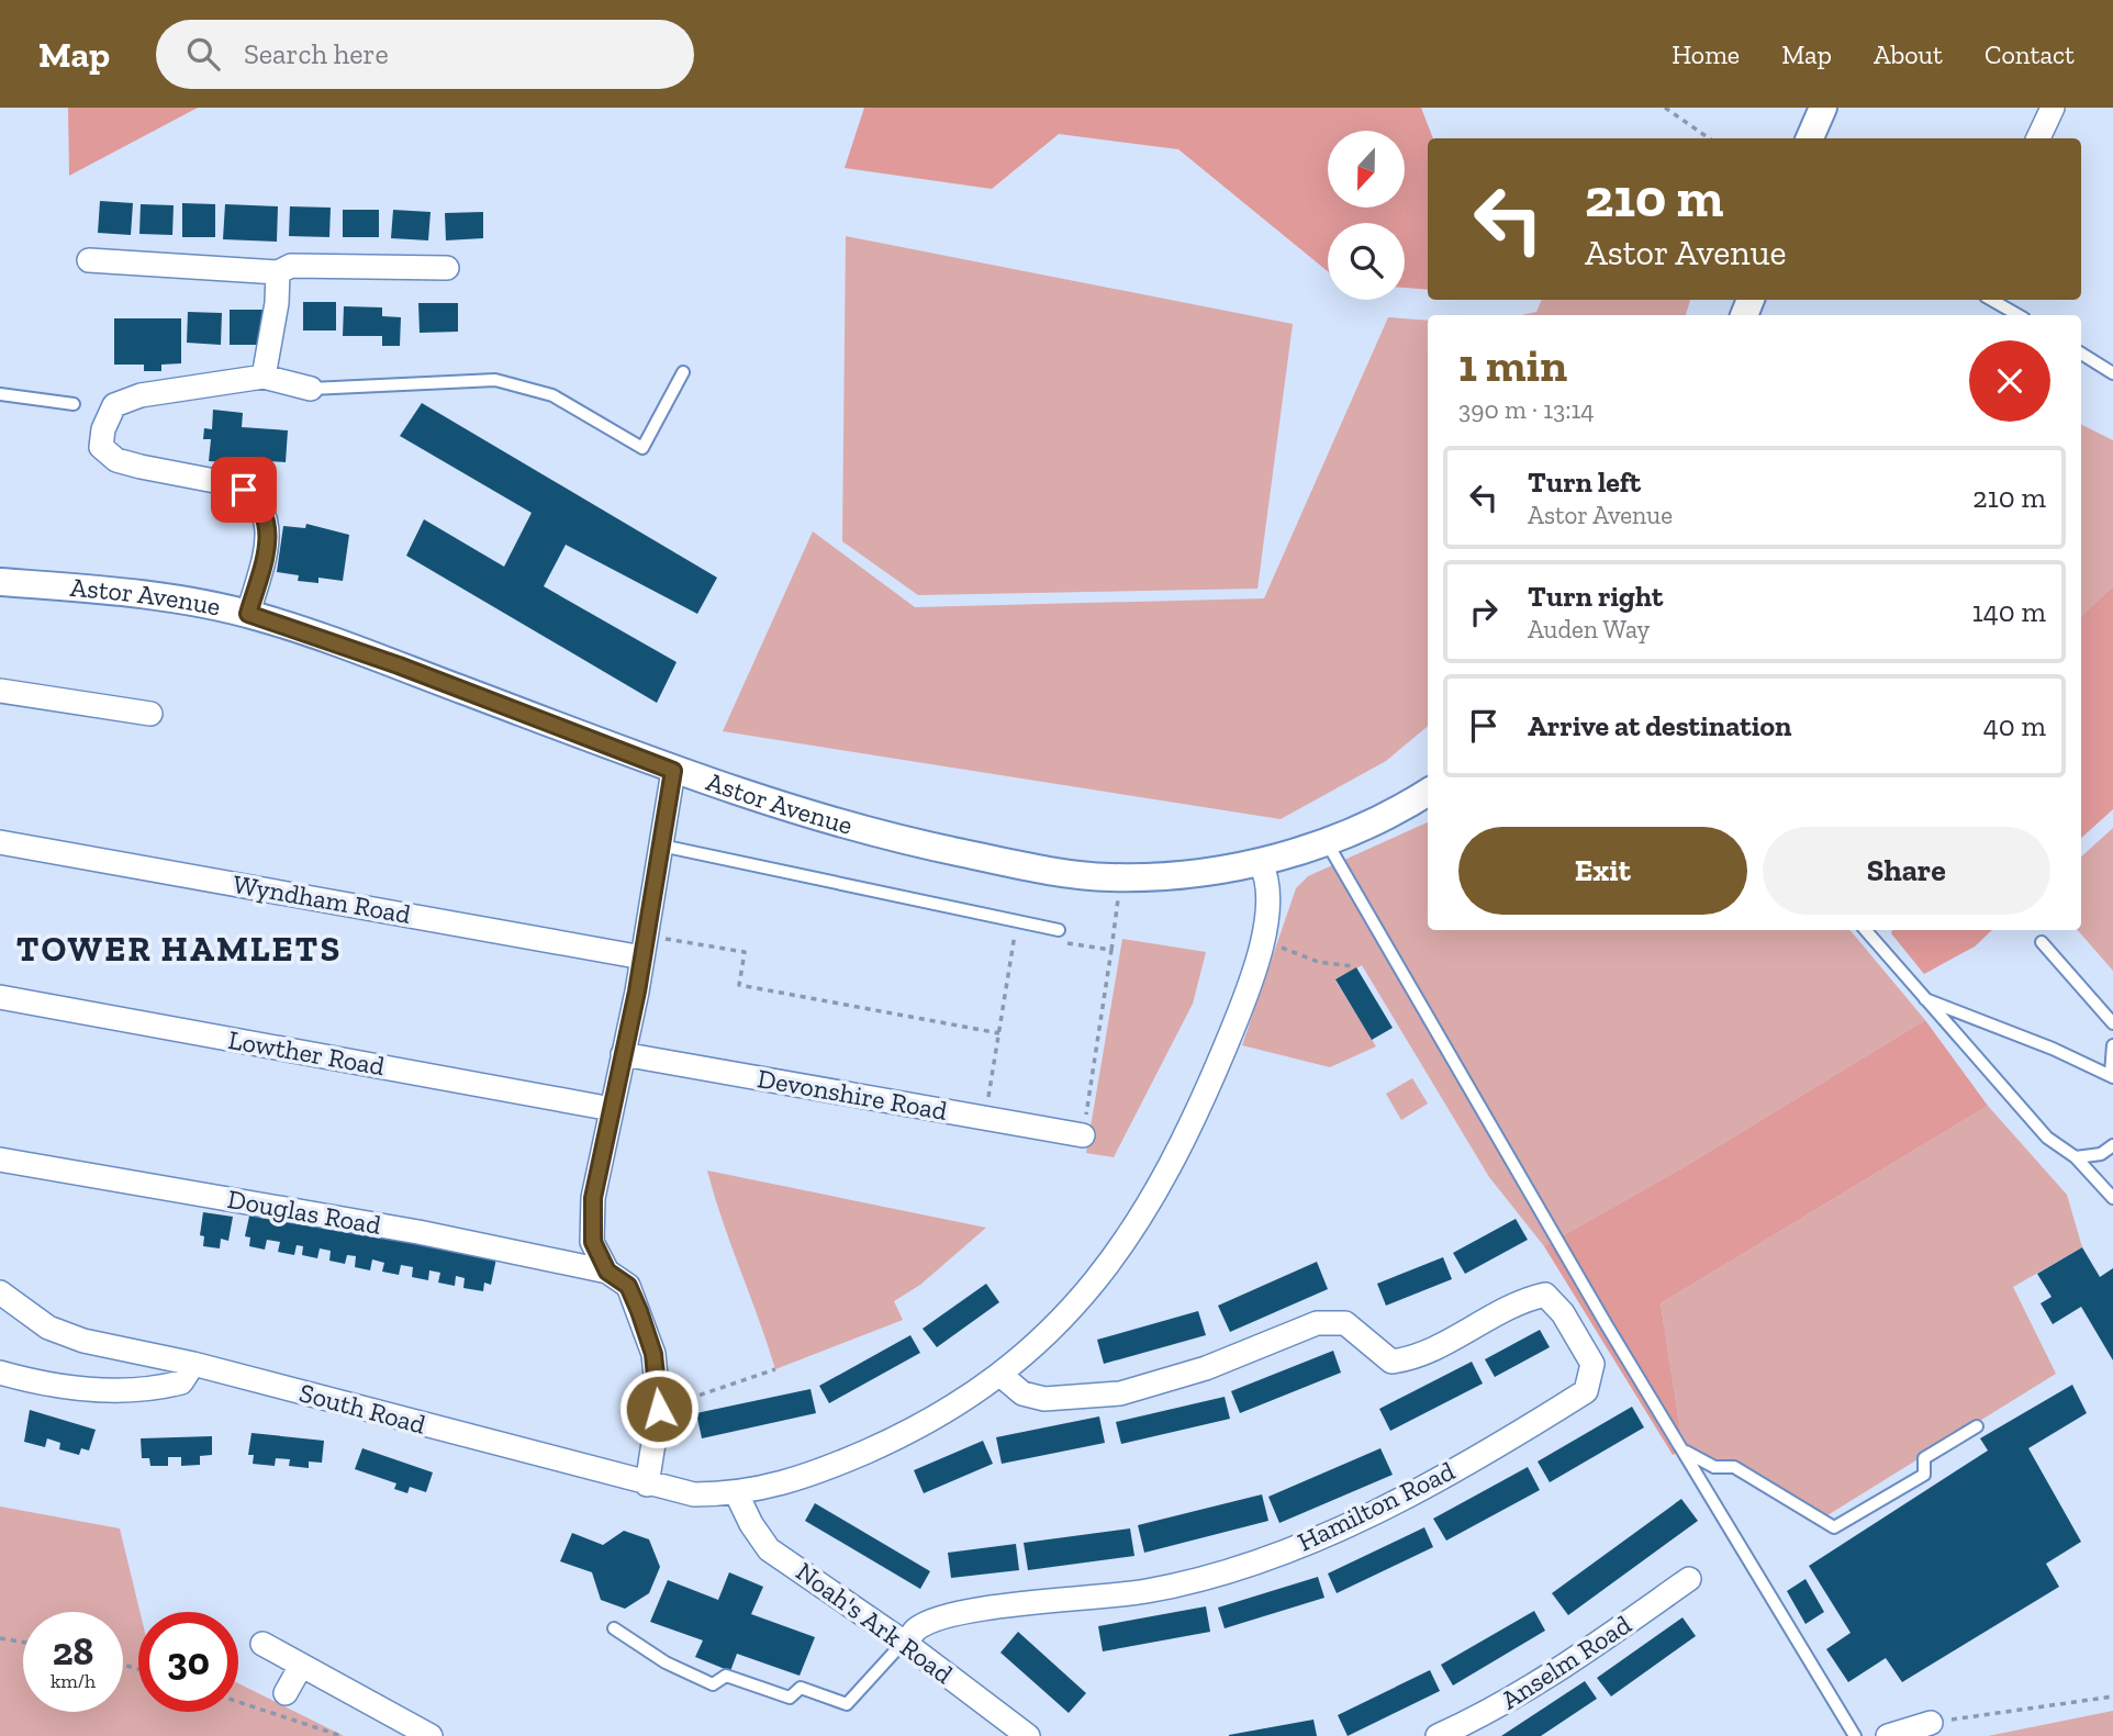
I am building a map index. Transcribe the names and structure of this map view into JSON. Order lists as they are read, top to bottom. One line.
{"streets":{"street":["Astor Avenue","Wyndham Road","Lowther Road","Devonshire Road","Douglas Road","South Road","Hamilton Road","Noah's Ark Road","Anselm Road"]},"crossings":[["Astor Avenue","South Road"],["South Road","Hamilton Road"],["South Road","Noah's Ark Road"],["Hamilton Road","Noah's Ark Road"]],"districts":["TOWER HAMLETS"],"north":"bottom","page":{"header":"Map","search":"Search here","nav":["Home","Map","About","Contact"],"turn":["210 m","Astor Avenue"],"heading":["1 min","390 m · 13:14"],"list":[{"name":"Turn left","note":"Astor Avenue","value":"210 m"},{"name":"Turn right","note":"Auden Way","value":"140 m"},{"name":"Arrive at destination","value":"40 m"}],"buttons":["Exit","Share"],"speed":"28 km/h","limit":"30"}}
